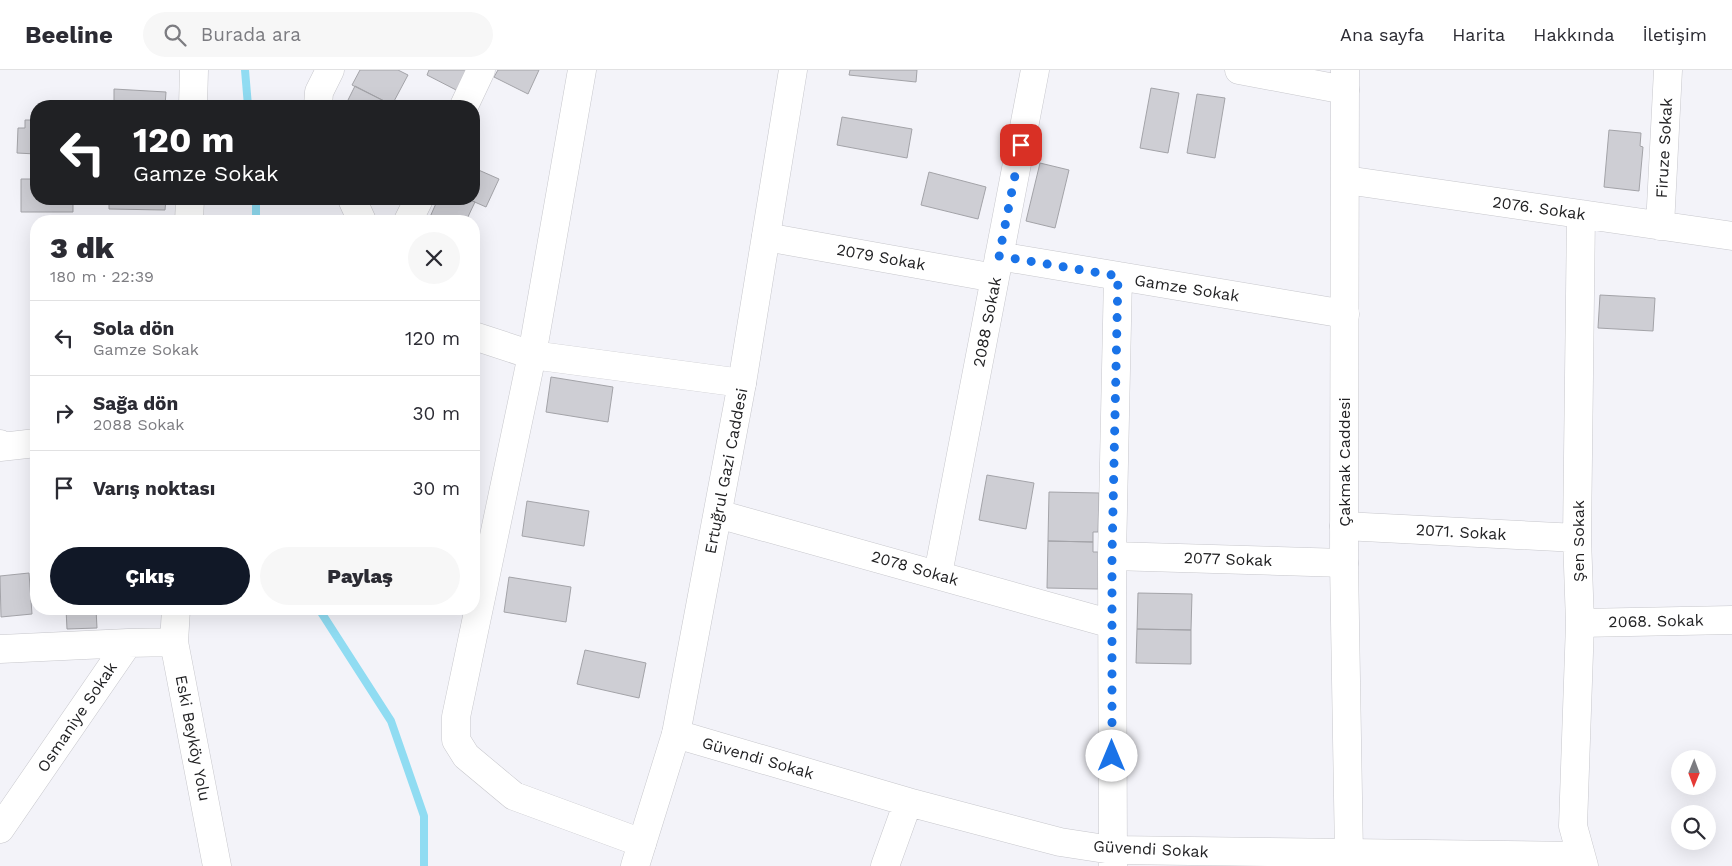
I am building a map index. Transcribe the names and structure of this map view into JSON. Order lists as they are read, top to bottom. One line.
{"streets":{"street":["Firuze Sokak","2076. Sokak","2079 Sokak","Gamze Sokak","2088 Sokak","Çakmak Caddesi","Ertuğrul Gazi Caddesi","2071. Sokak","Şen Sokak","2077 Sokak","2078 Sokak","2068. Sokak","Osmaniye Sokak","Eski Beyköy Yolu","Güvendi Sokak"]},"crossings":[["Firuze Sokak","2076. Sokak"],["2076. Sokak","Çakmak Caddesi"],["2076. Sokak","Şen Sokak"],["2079 Sokak","Gamze Sokak"],["2079 Sokak","2088 Sokak"],["2079 Sokak","Ertuğrul Gazi Caddesi"],["Gamze Sokak","2088 Sokak"],["Gamze Sokak","Çakmak Caddesi"],["2088 Sokak","2078 Sokak"],["Çakmak Caddesi","2071. Sokak"],["Çakmak Caddesi","2077 Sokak"],["Çakmak Caddesi","Güvendi Sokak"],["Ertuğrul Gazi Caddesi","2078 Sokak"],["Ertuğrul Gazi Caddesi","Güvendi Sokak"],["2071. Sokak","Şen Sokak"],["Şen Sokak","2068. Sokak"],["Şen Sokak","Güvendi Sokak"]],"north":"bottom","page":{"header":"Beeline","search":"Burada ara","nav":["Ana sayfa","Harita","Hakkında","İletişim"],"turn":["120 m","Gamze Sokak"],"heading":["3 dk","180 m · 22:39"],"list":[{"name":"Sola dön","note":"Gamze Sokak","value":"120 m"},{"name":"Sağa dön","note":"2088 Sokak","value":"30 m"},{"name":"Varış noktası","value":"30 m"}],"buttons":["Çıkış","Paylaş"]}}
